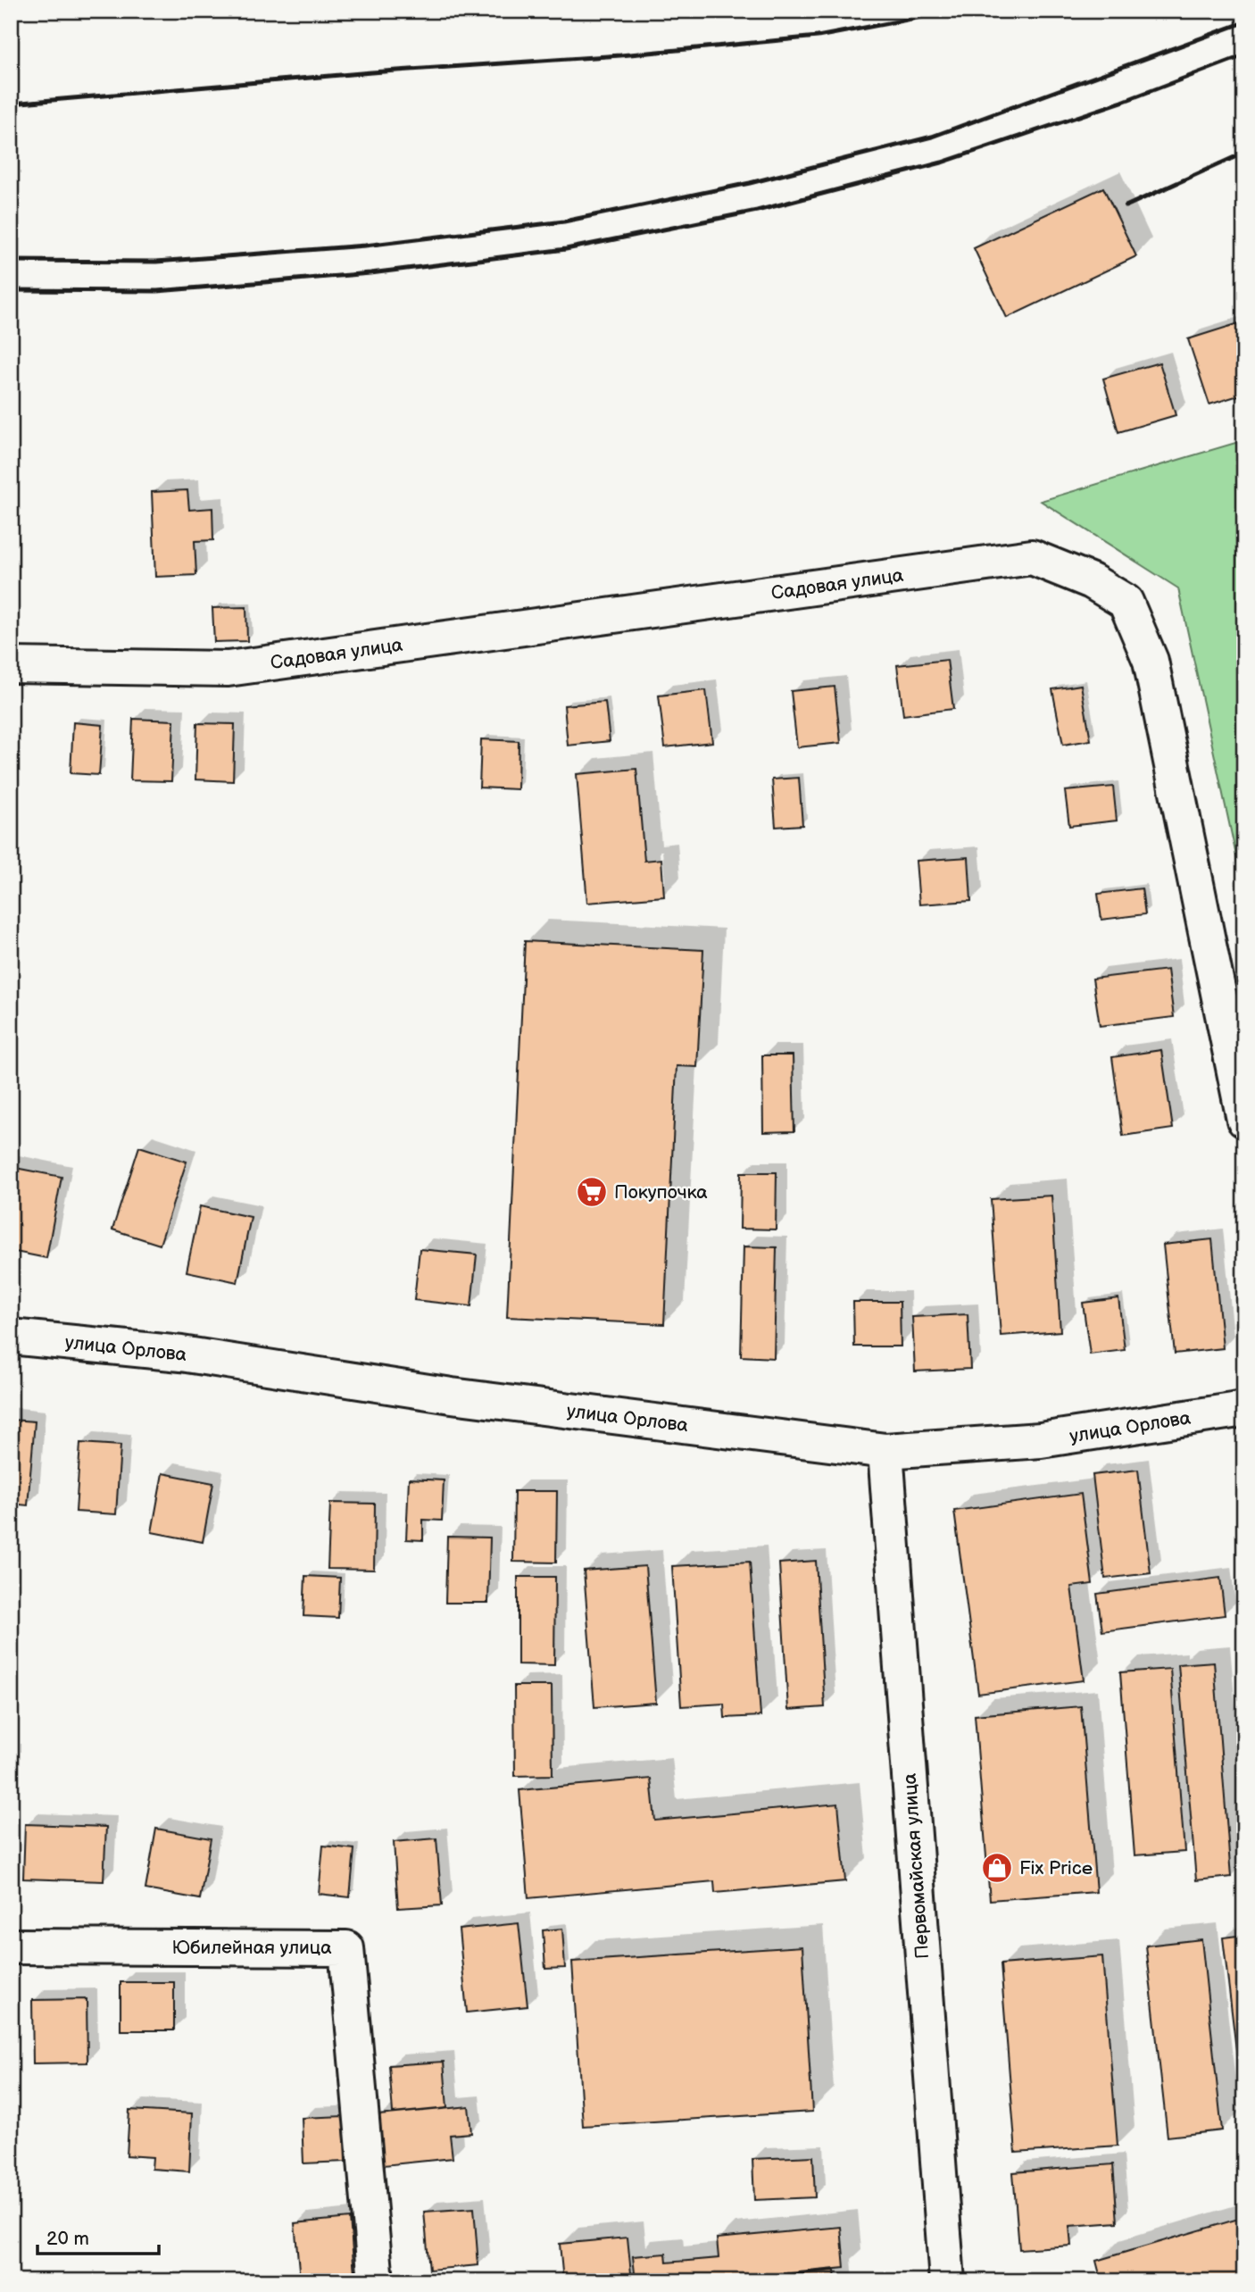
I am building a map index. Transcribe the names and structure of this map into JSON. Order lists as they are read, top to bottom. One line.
{"streets":{"street":["Садовая улица","улица Орлова","Первомайская улица","Юбилейная улица"]},"crossings":[["улица Орлова","Первомайская улица"]],"places":{"supermarket":["Покупочка"],"shop":["Fix Price"]},"scale_bar":"20 m"}
